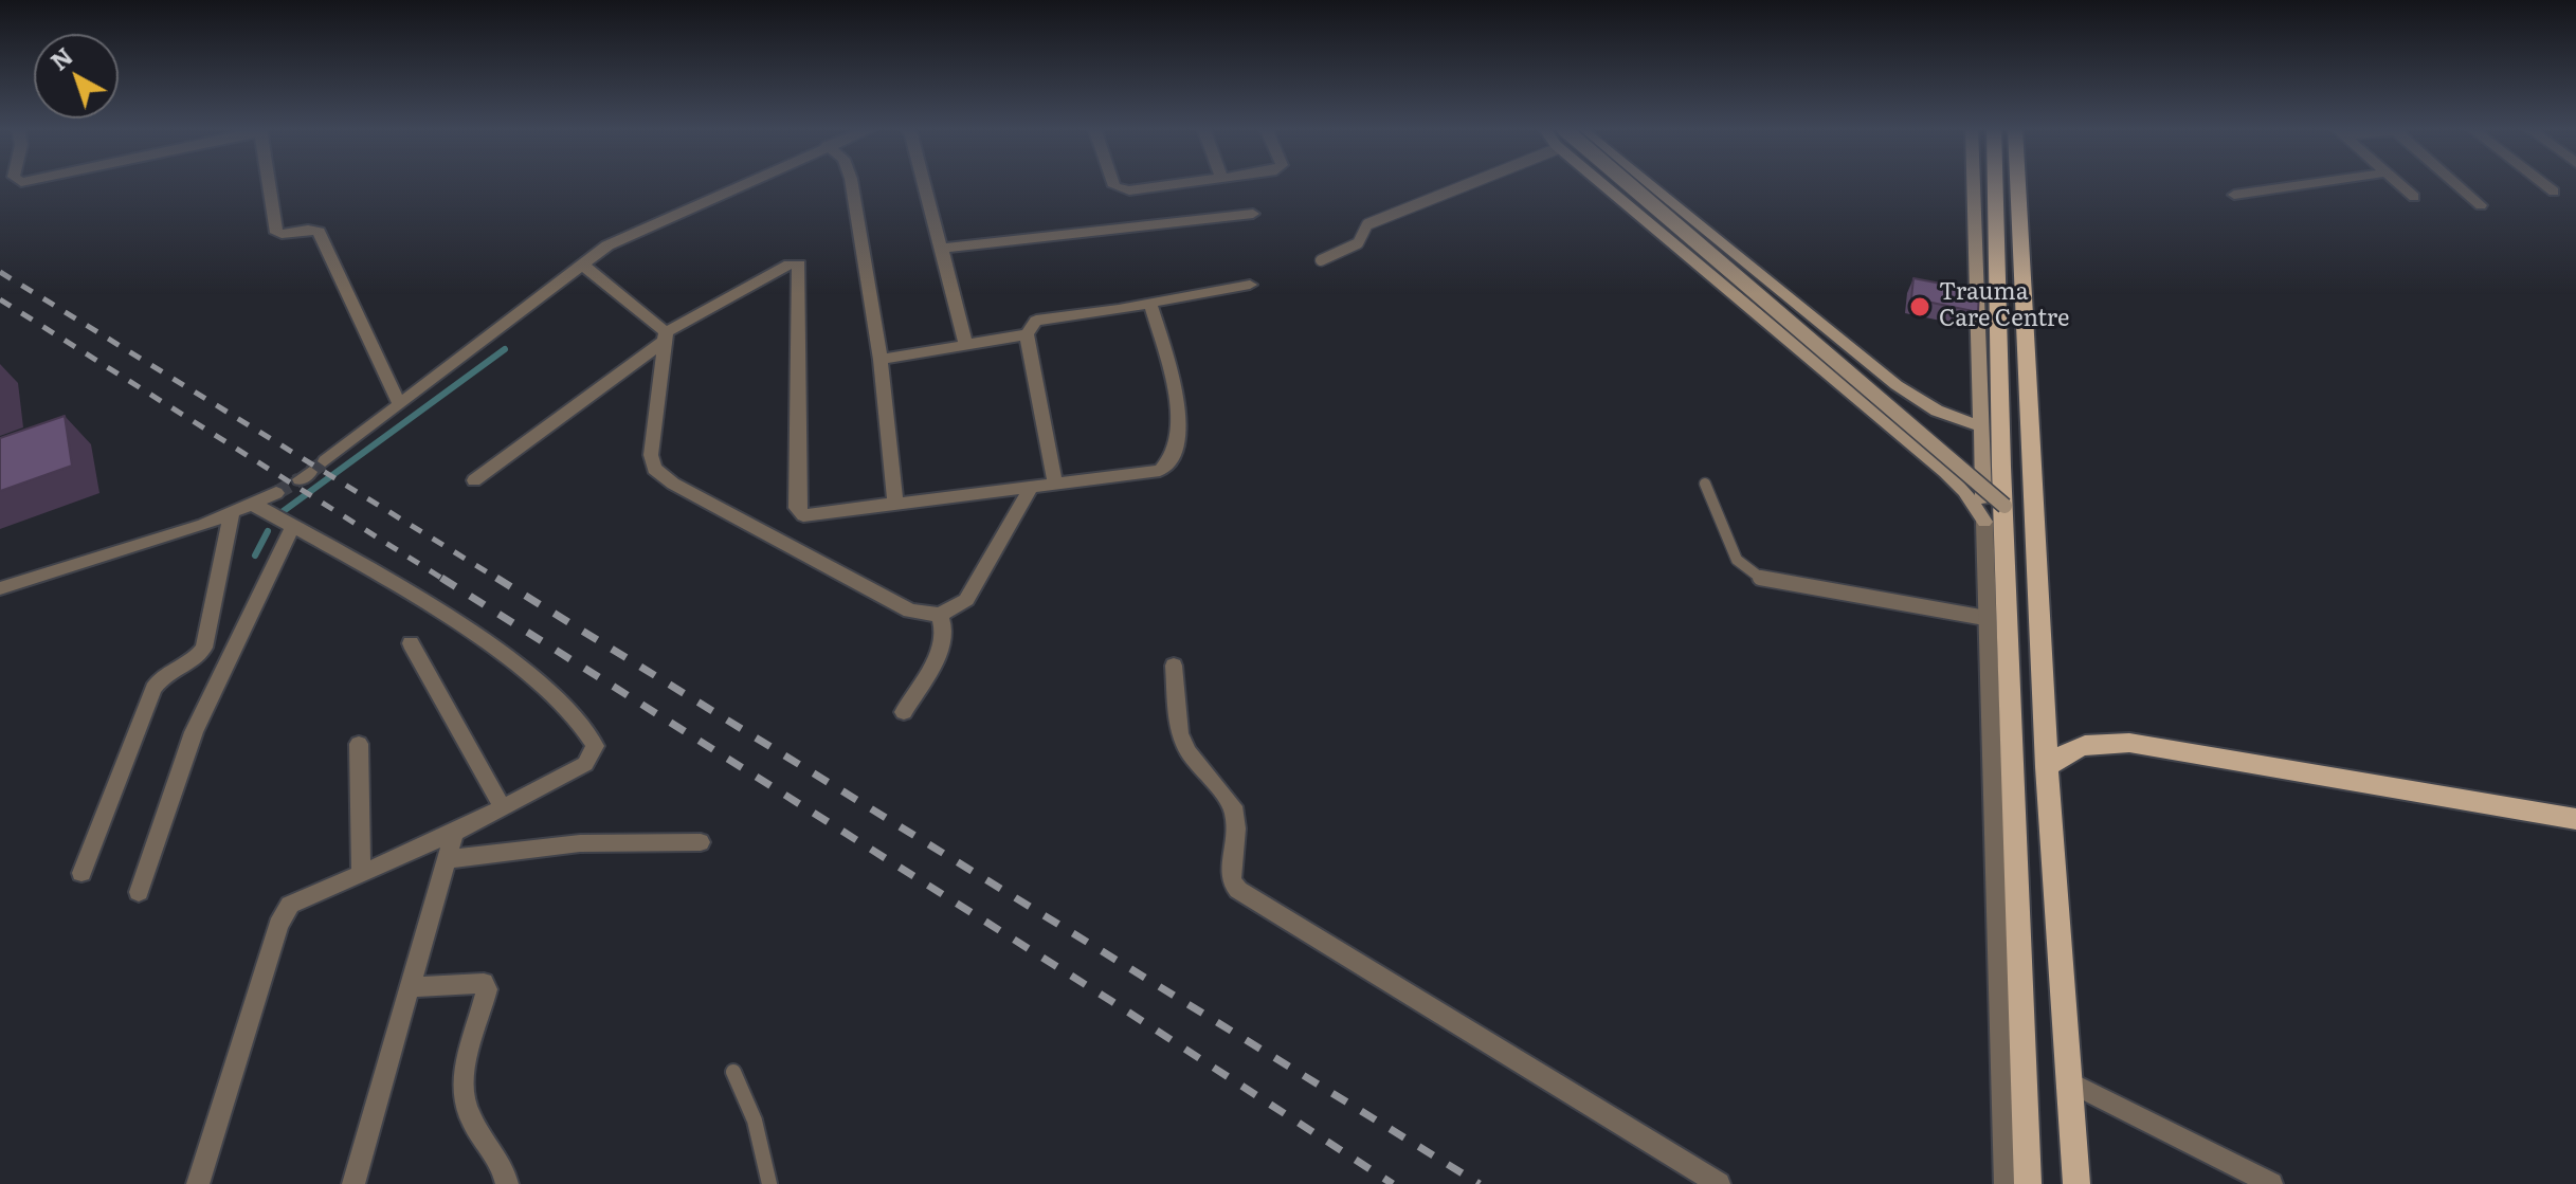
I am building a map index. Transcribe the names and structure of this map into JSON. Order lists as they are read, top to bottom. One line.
{"places":["Trauma Care Centre"],"north":"top left"}
